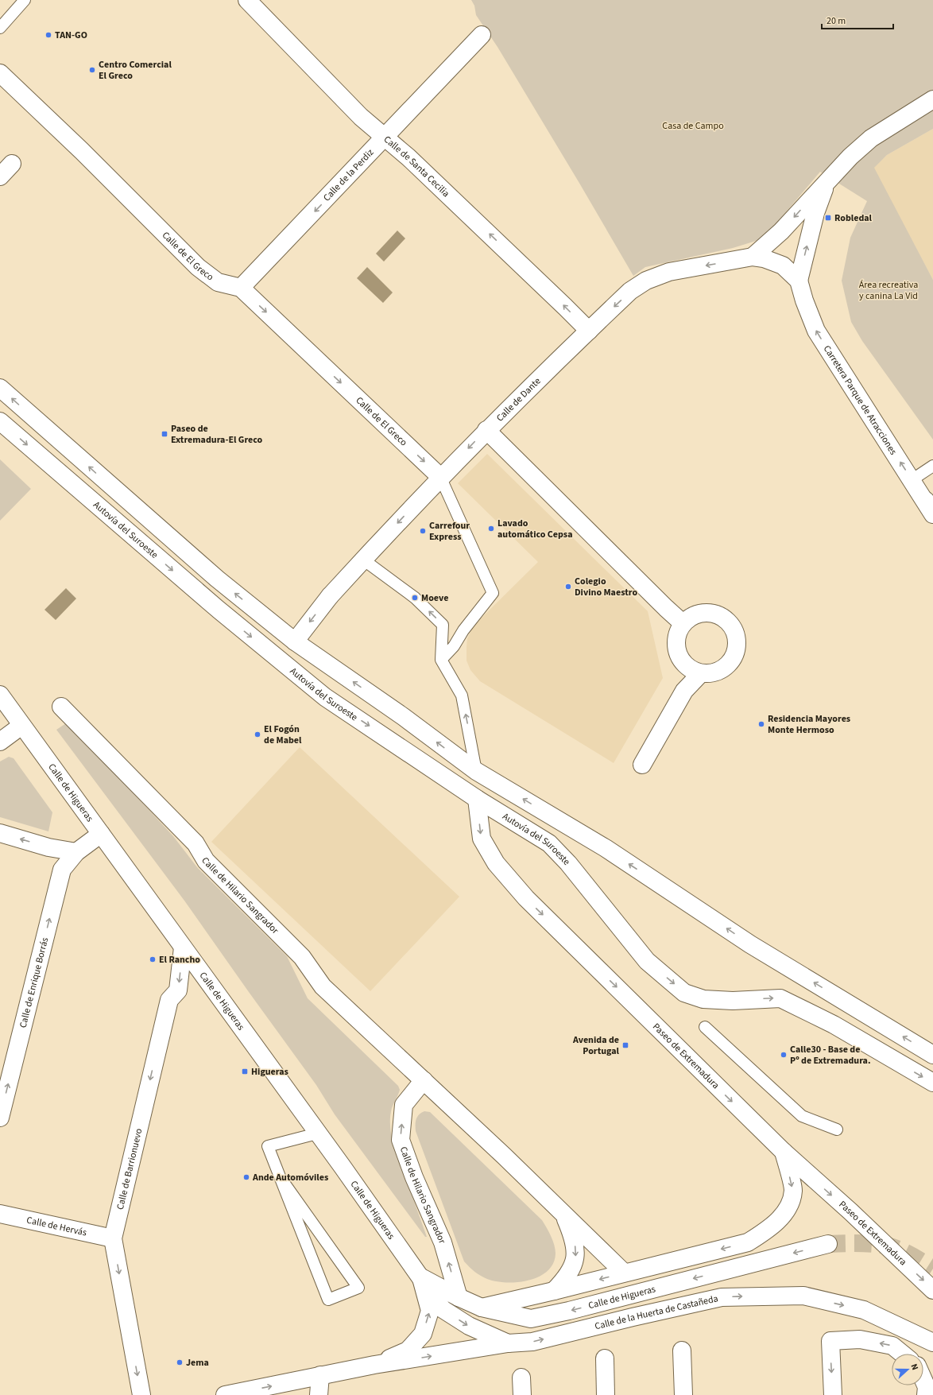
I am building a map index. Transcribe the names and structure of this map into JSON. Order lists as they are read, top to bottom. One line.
{"streets":{"main road":["Calle de Santa Cecilia","Calle de la Perdiz","Calle de El Greco","Calle de Dante","Carretera Parque de Atracciones","Autovía del Suroeste","Calle de Higueras","Calle de Hilario Sangrador","Calle de Enrique Borrás","Paseo de Extremadura","Calle de Barrionuevo","Calle de Hervás","Calle de la Huerta de Castañeda"]},"crossings":[["Calle de Santa Cecilia","Calle de la Perdiz"],["Calle de Santa Cecilia","Calle de Dante"],["Calle de la Perdiz","Calle de El Greco"],["Calle de El Greco","Calle de Dante"],["Calle de Dante","Carretera Parque de Atracciones"],["Autovía del Suroeste","Paseo de Extremadura"],["Calle de Higueras","Calle de Hilario Sangrador"],["Calle de Higueras","Calle de Enrique Borrás"],["Calle de Higueras","Calle de Barrionuevo"],["Calle de Higueras","Calle de la Huerta de Castañeda"],["Calle de Barrionuevo","Calle de Hervás"]],"one_way":["Calle de Santa Cecilia","Calle de la Perdiz","Calle de El Greco","Calle de Dante","Calle de Enrique Borrás","Calle de Barrionuevo","Calle de la Huerta de Castañeda"],"parks":["Casa de Campo","Área recreativa y canina La Vid"],"places":{"other":["TAN-GO","Centro Comercial El Greco","Lavado automático Cepsa","Carrefour Express","Colegio Divino Maestro","Moeve","Residencia Mayores Monte Hermoso","El Fogón de Mabel","El Rancho","Calle30 - Base de Pº de Extremadura.","Ande Automóviles","Jema"],"transit":["Robledal","Paseo de Extremadura-El Greco","Avenida de Portugal","Higueras"]},"scale_bar":"20 m","north":"right"}
